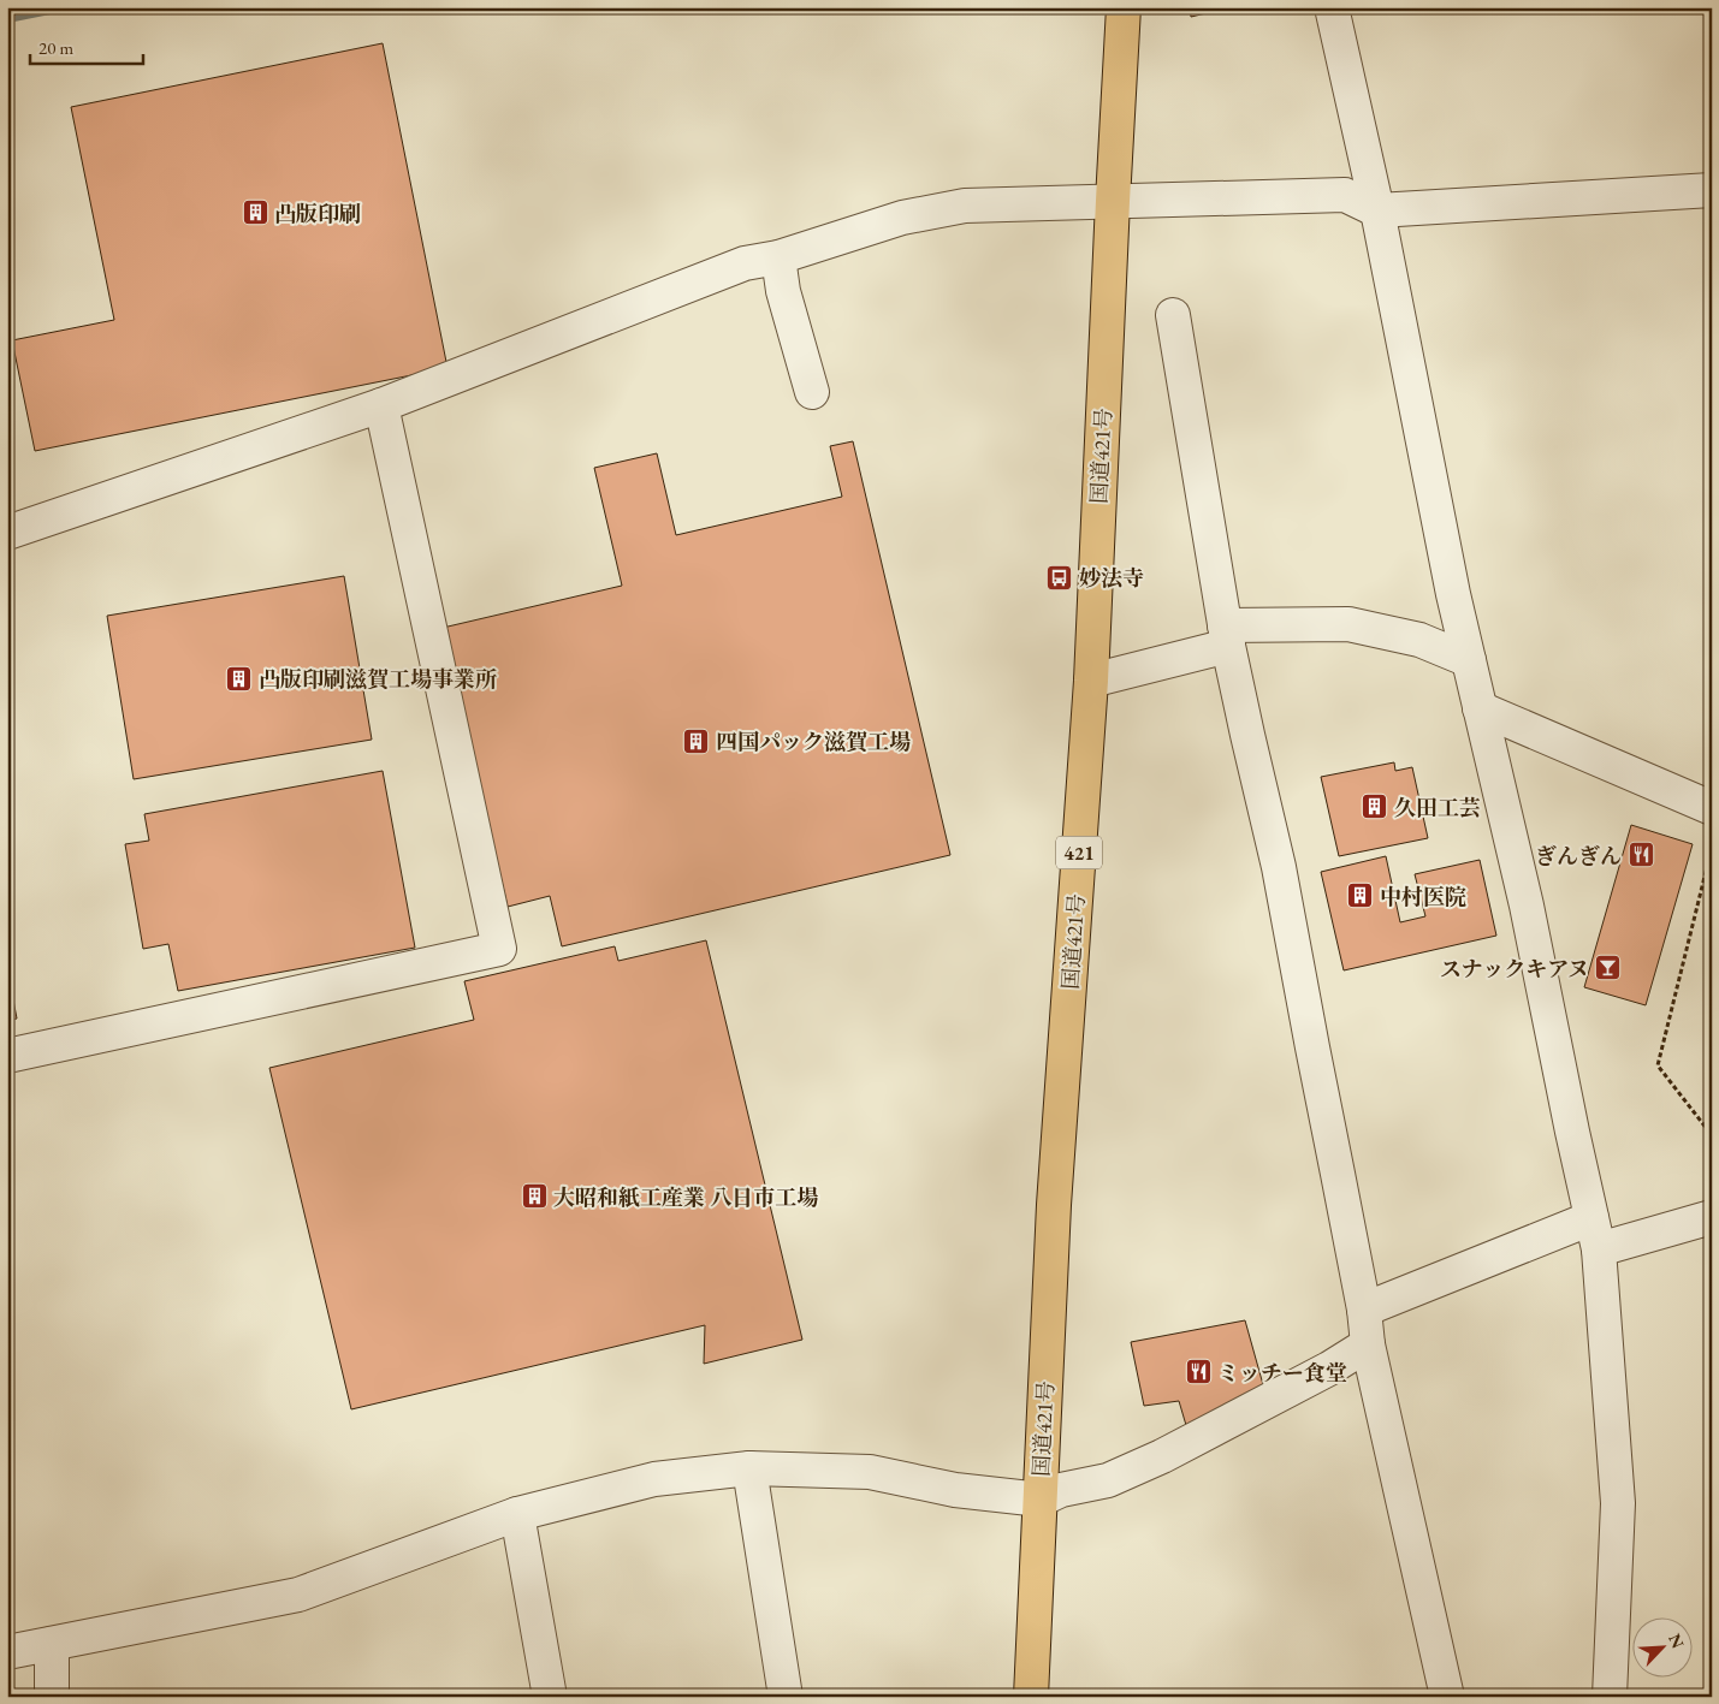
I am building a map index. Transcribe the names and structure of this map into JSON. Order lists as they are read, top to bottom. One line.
{"streets":{"highway":["国道421号","421"]},"places":{"building":["凸版印刷","凸版印刷滋賀工場事業所","四国パック滋賀工場","久田工芸","中村医院","大昭和紙工産業 八日市工場"],"bus stop":["妙法寺"],"restaurant":["ぎんぎん","ミッチー食堂"],"bar":["スナックキアヌ"]},"scale_bar":"20 m","north":"top right"}
